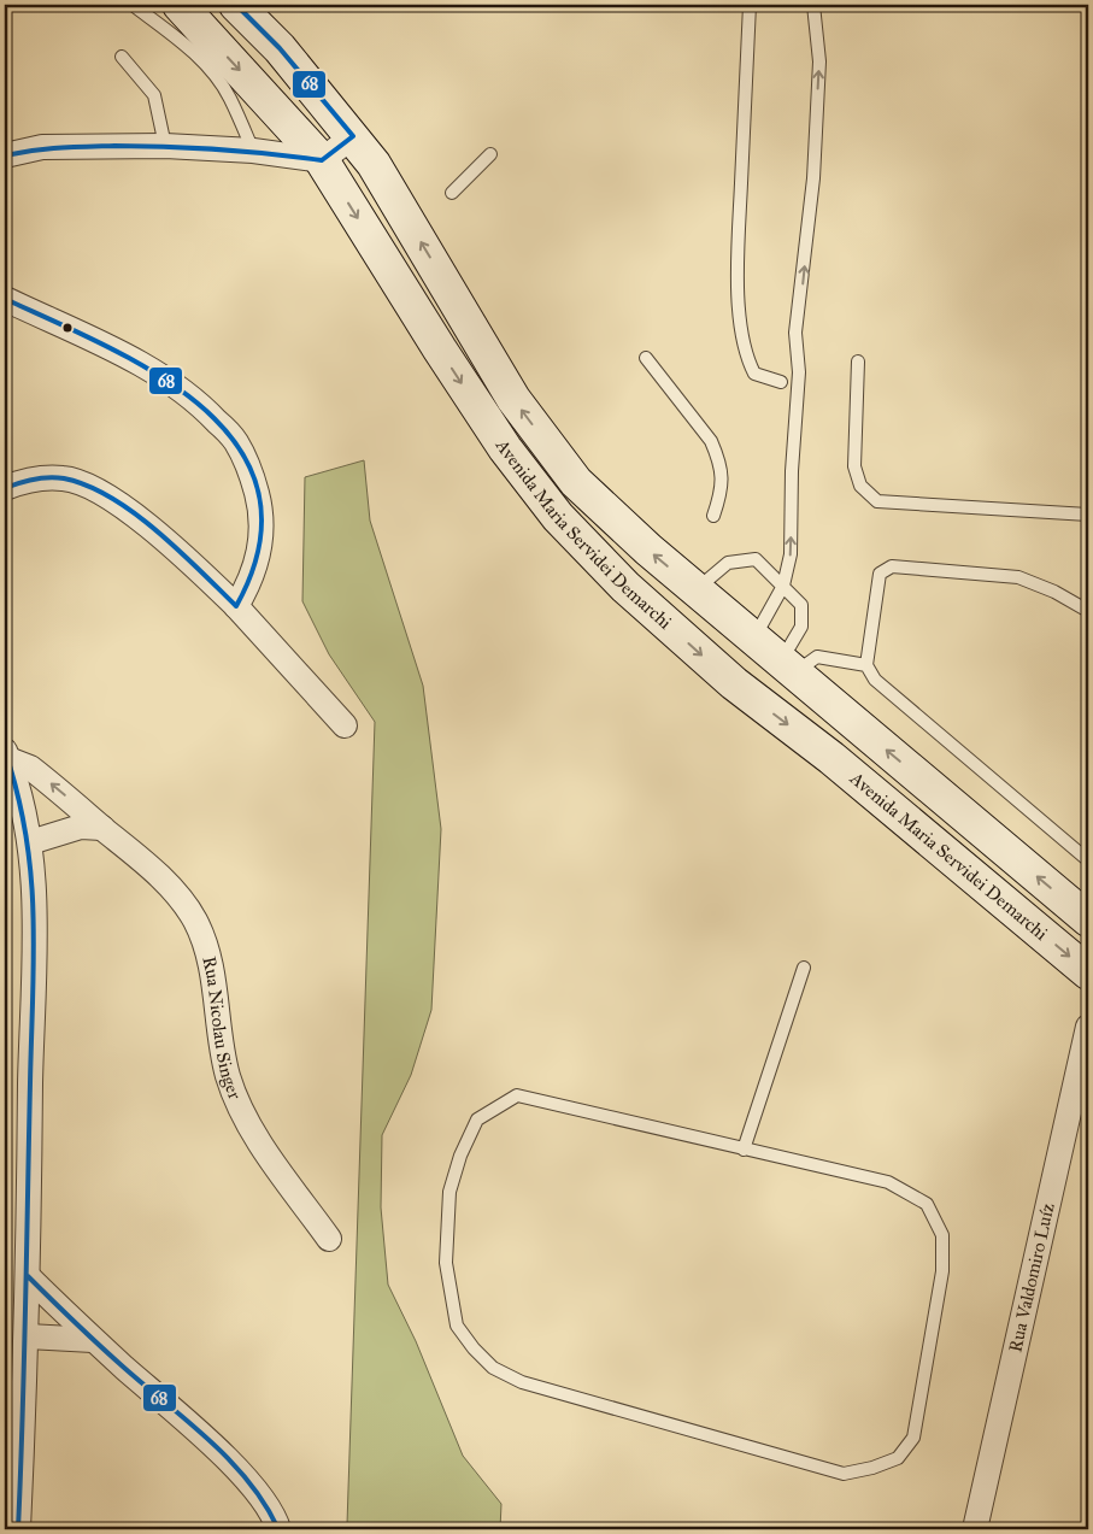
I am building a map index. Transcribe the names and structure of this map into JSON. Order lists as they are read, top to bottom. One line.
{"streets":{"main road":["Avenida Maria Servidei Demarchi"],"street":["Rua Nicolau Singer","Rua Valdomiro Luíz"]},"lines":["transit line 68"]}
